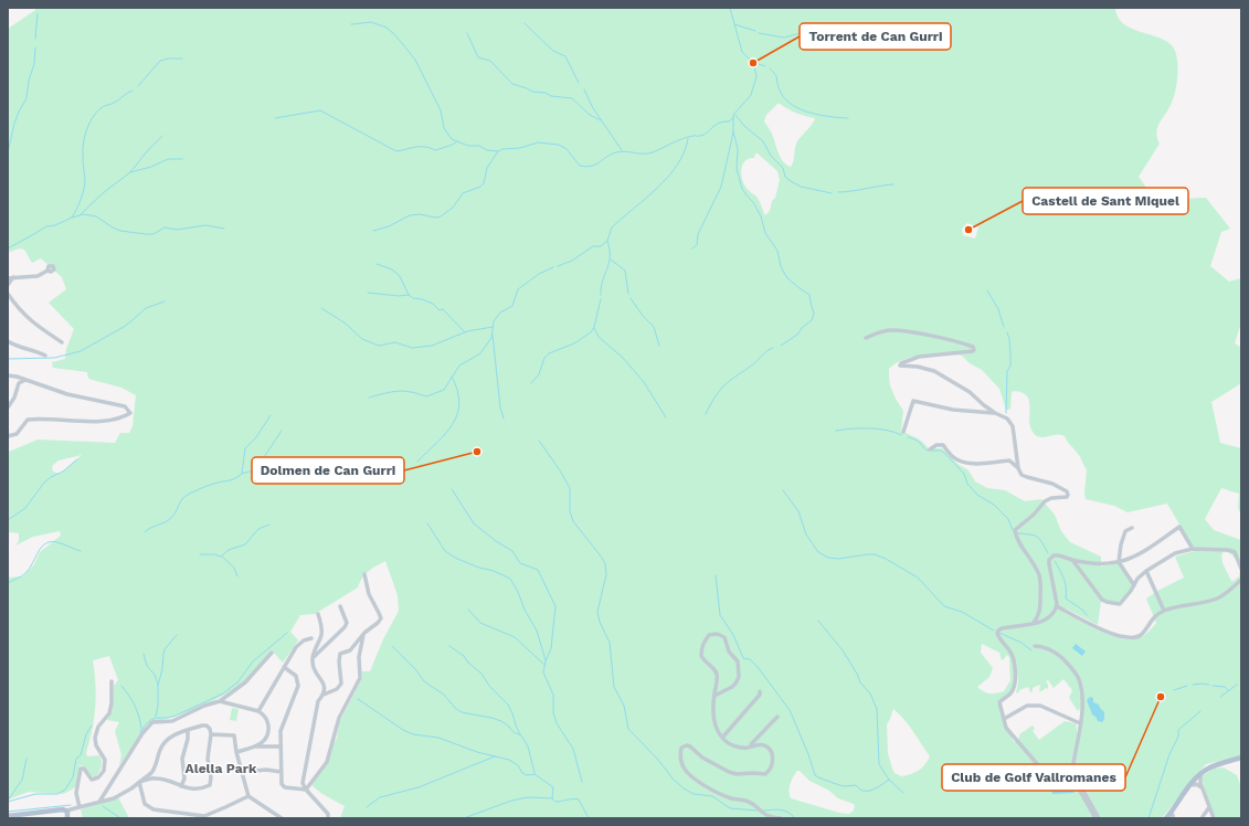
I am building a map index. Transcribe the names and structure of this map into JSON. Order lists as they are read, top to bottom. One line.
{"districts":["Alella Park"],"places":["Torrent de Can Gurri","Castell de Sant Miquel","Dolmen de Can Gurri","Club de Golf Vallromanes"]}
